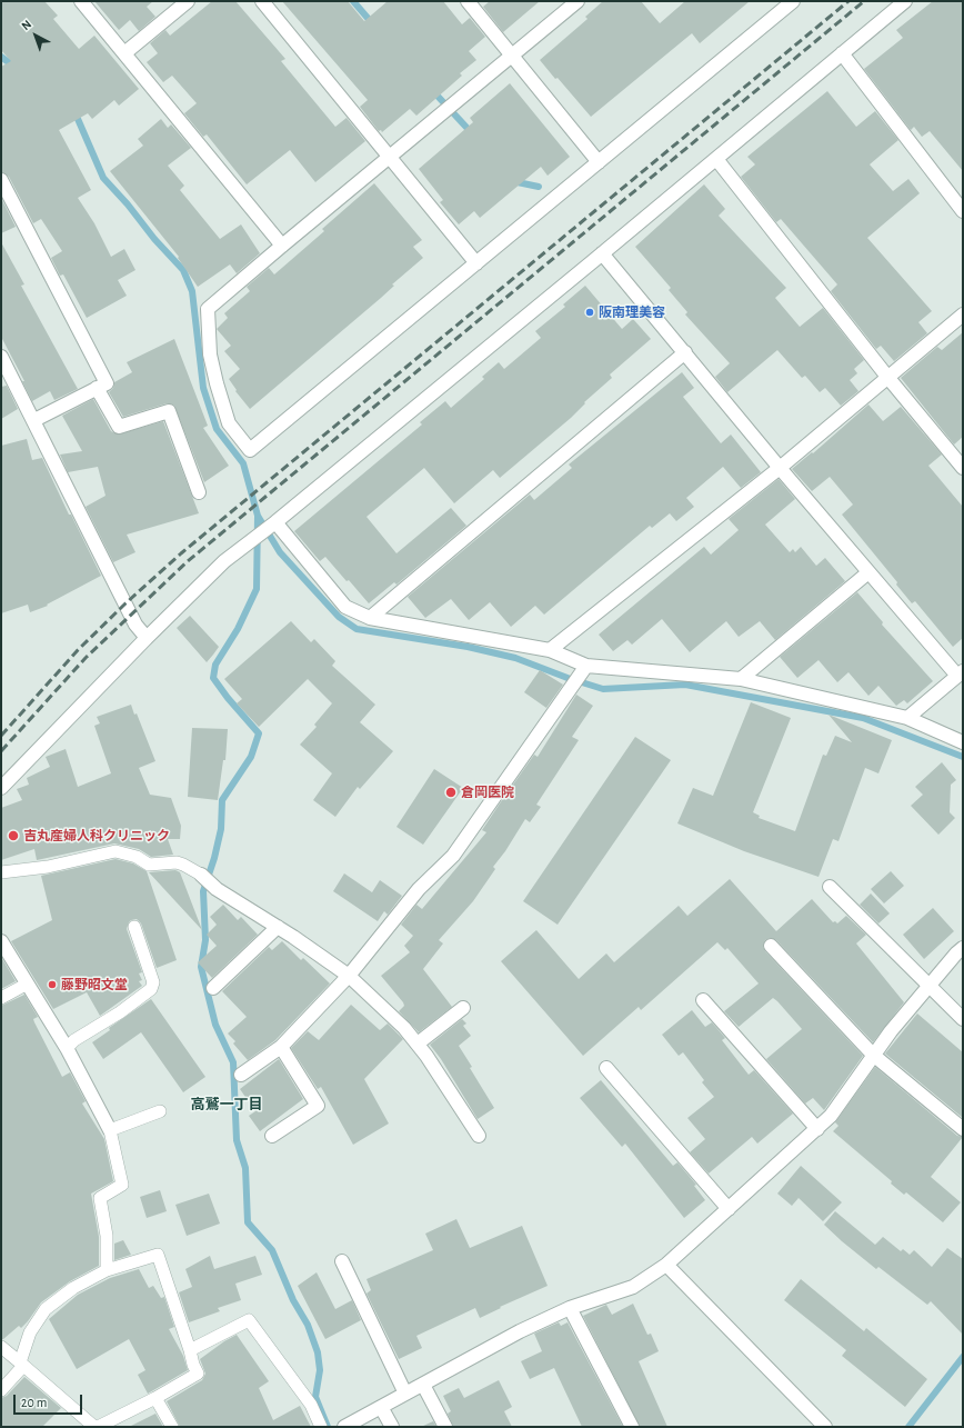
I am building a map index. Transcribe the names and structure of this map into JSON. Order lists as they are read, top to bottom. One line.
{"districts":["高鷲一丁目"],"places":["阪南理美容","倉岡医院","吉丸産婦人科クリニック","藤野昭文堂"],"scale_bar":"20 m","north":"top left"}
